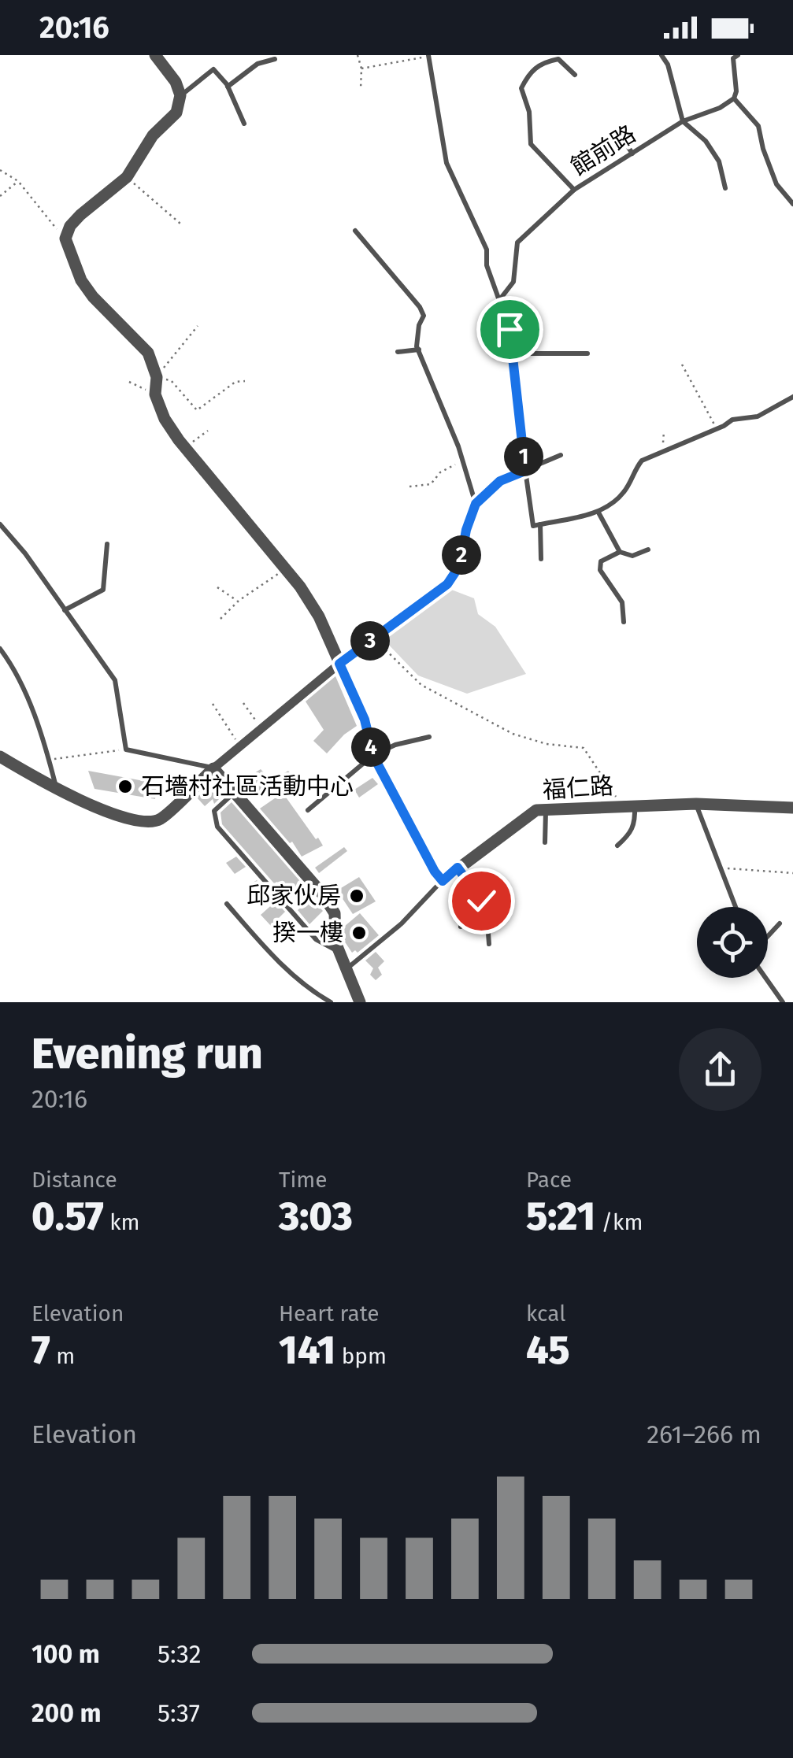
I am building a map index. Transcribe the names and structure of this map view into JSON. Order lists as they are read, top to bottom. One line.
{"streets":{"street":["福仁路"],"lane":["館前路"]},"places":["石墻村社區活動中心","邱家伙房","揆一樓"],"page":{"status":"20:16","pins":["1","2","3","4"],"heading":["Evening run","20:16"],"stats":[["Distance","0.57 km"],["Time","3:03"],["Pace","5:21 /km"],["Elevation","7 m"],["Heart rate","141 bpm"],["kcal","45"]],"chart":["Elevation","261–266 m"],"list":[{"name":"100 m","note":"5:32"},{"name":"200 m","note":"5:37"}]}}
